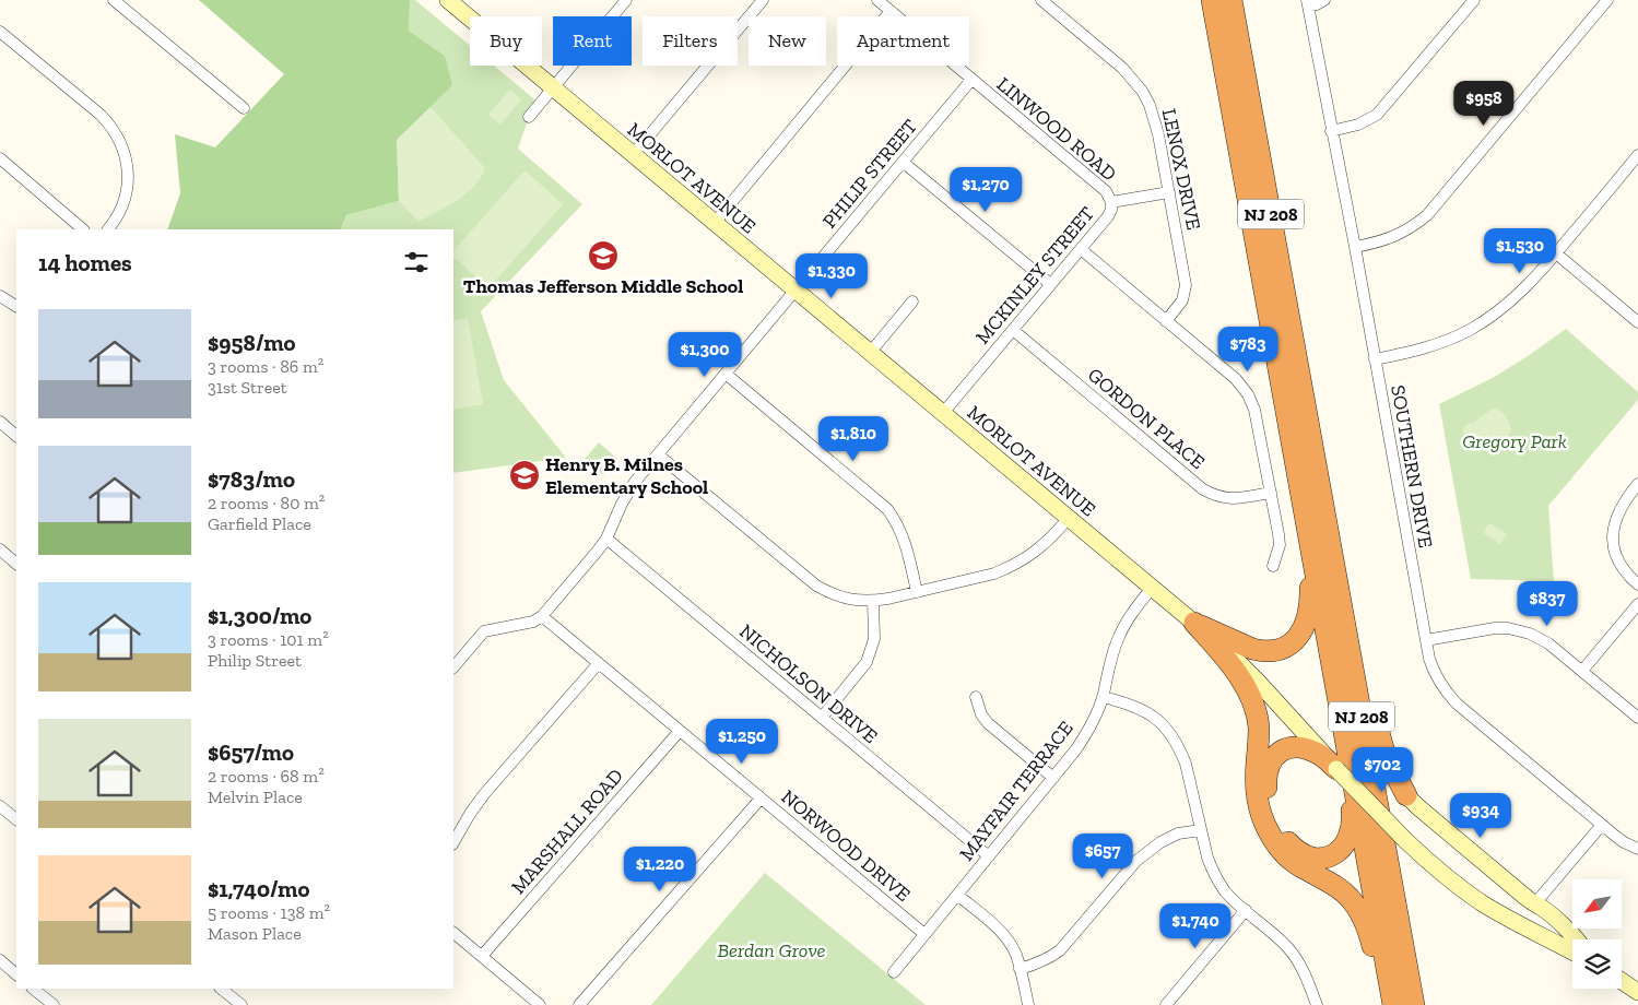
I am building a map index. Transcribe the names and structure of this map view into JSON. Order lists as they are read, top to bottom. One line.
{"streets":{"highway":["NJ 208"],"street":["LINWOOD ROAD","LENOX DRIVE","PHILIP STREET","MORLOT AVENUE","MCKINLEY STREET","GORDON PLACE","SOUTHERN DRIVE","NICHOLSON DRIVE","MAYFAIR TERRACE","MARSHALL ROAD","NORWOOD DRIVE"]},"crossings":[["LINWOOD ROAD","PHILIP STREET"],["LINWOOD ROAD","MCKINLEY STREET"],["LENOX DRIVE","MCKINLEY STREET"],["PHILIP STREET","MORLOT AVENUE"],["PHILIP STREET","NICHOLSON DRIVE"],["PHILIP STREET","NORWOOD DRIVE"],["MORLOT AVENUE","MCKINLEY STREET"],["MORLOT AVENUE","MAYFAIR TERRACE"],["MCKINLEY STREET","GORDON PLACE"],["NICHOLSON DRIVE","MAYFAIR TERRACE"],["MAYFAIR TERRACE","NORWOOD DRIVE"],["MARSHALL ROAD","NORWOOD DRIVE"]],"parks":["Gregory Park","Berdan Grove"],"places":{"school or university":["Thomas Jefferson Middle School","Henry B. Milnes Elementary School"]},"north":"bottom left","page":{"chip":["Buy","Rent","Filters","New","Apartment"],"price":["$958","$1,270","$1,530","$1,330","$783","$1,300","$1,810","$837","$1,250","$702","$934","$657","$1,220","$1,740"],"heading":"14 homes","list":[{"name":"$958/mo","note":"3 rooms · 86 m² · 31st Street"},{"name":"$783/mo","note":"2 rooms · 80 m² · Garfield Place"},{"name":"$1,300/mo","note":"3 rooms · 101 m² · Philip Street"},{"name":"$657/mo","note":"2 rooms · 68 m² · Melvin Place"},{"name":"$1,740/mo","note":"5 rooms · 138 m² · Mason Place"}]}}
